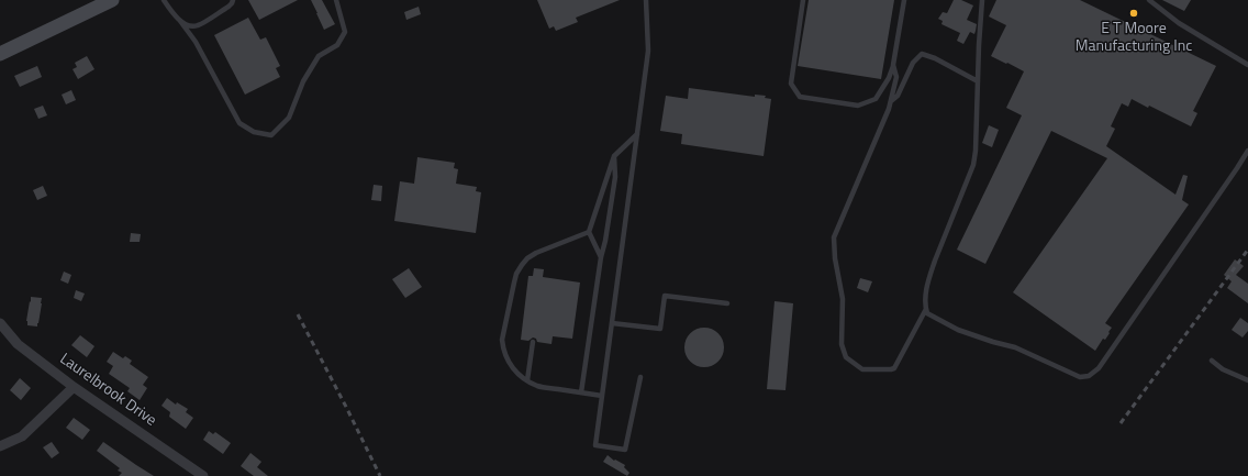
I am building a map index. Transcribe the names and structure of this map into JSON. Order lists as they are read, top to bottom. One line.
{"streets":{"street":["Laurelbrook Drive"]},"places":["E T Moore Manufacturing Inc"]}
